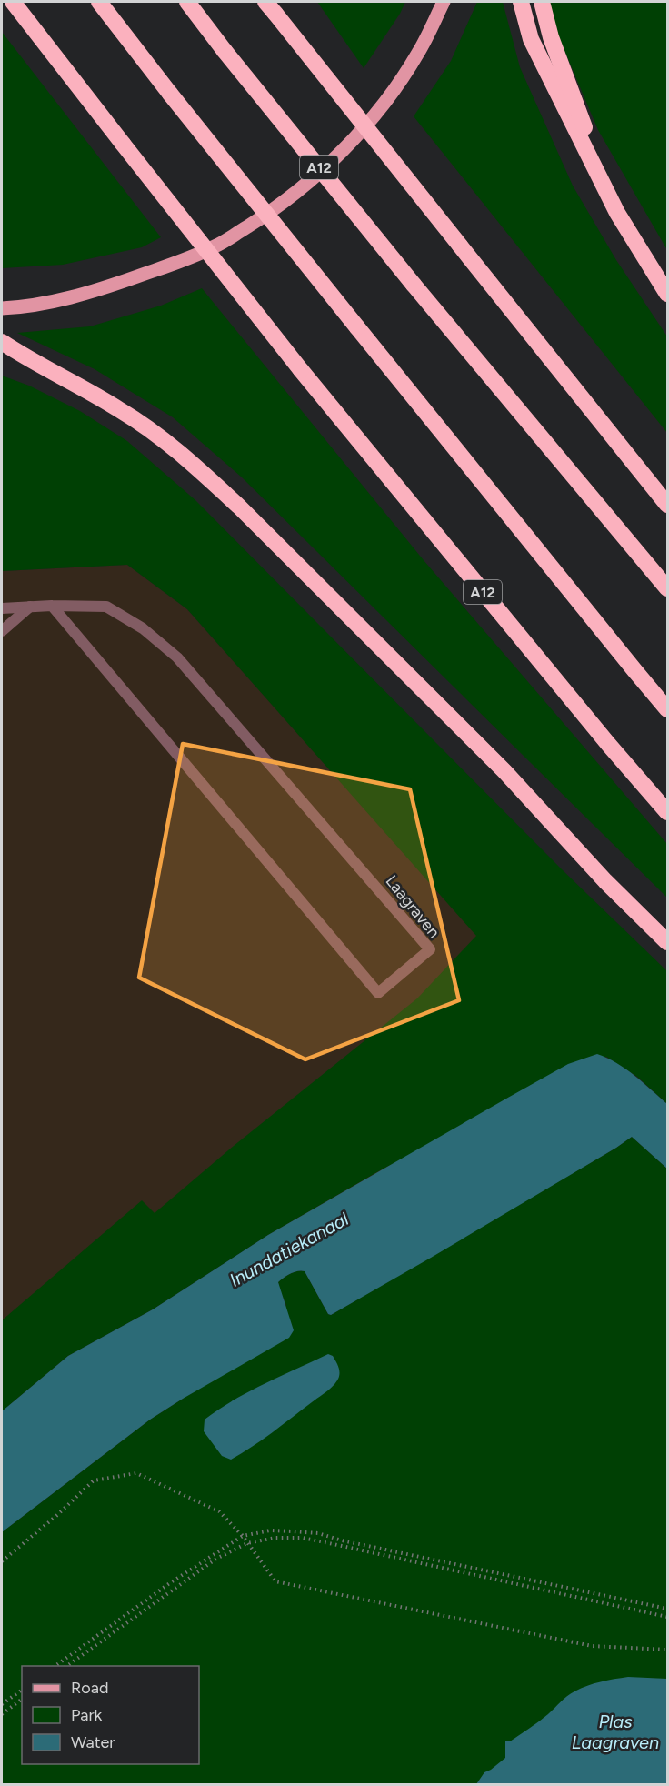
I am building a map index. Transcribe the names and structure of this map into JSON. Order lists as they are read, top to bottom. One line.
{"streets":{"highway":["A12"],"lane":["Laagraven"]},"water":["Inundatiekanaal","Plas Laagraven"],"legend":["Road","Park","Water"]}
